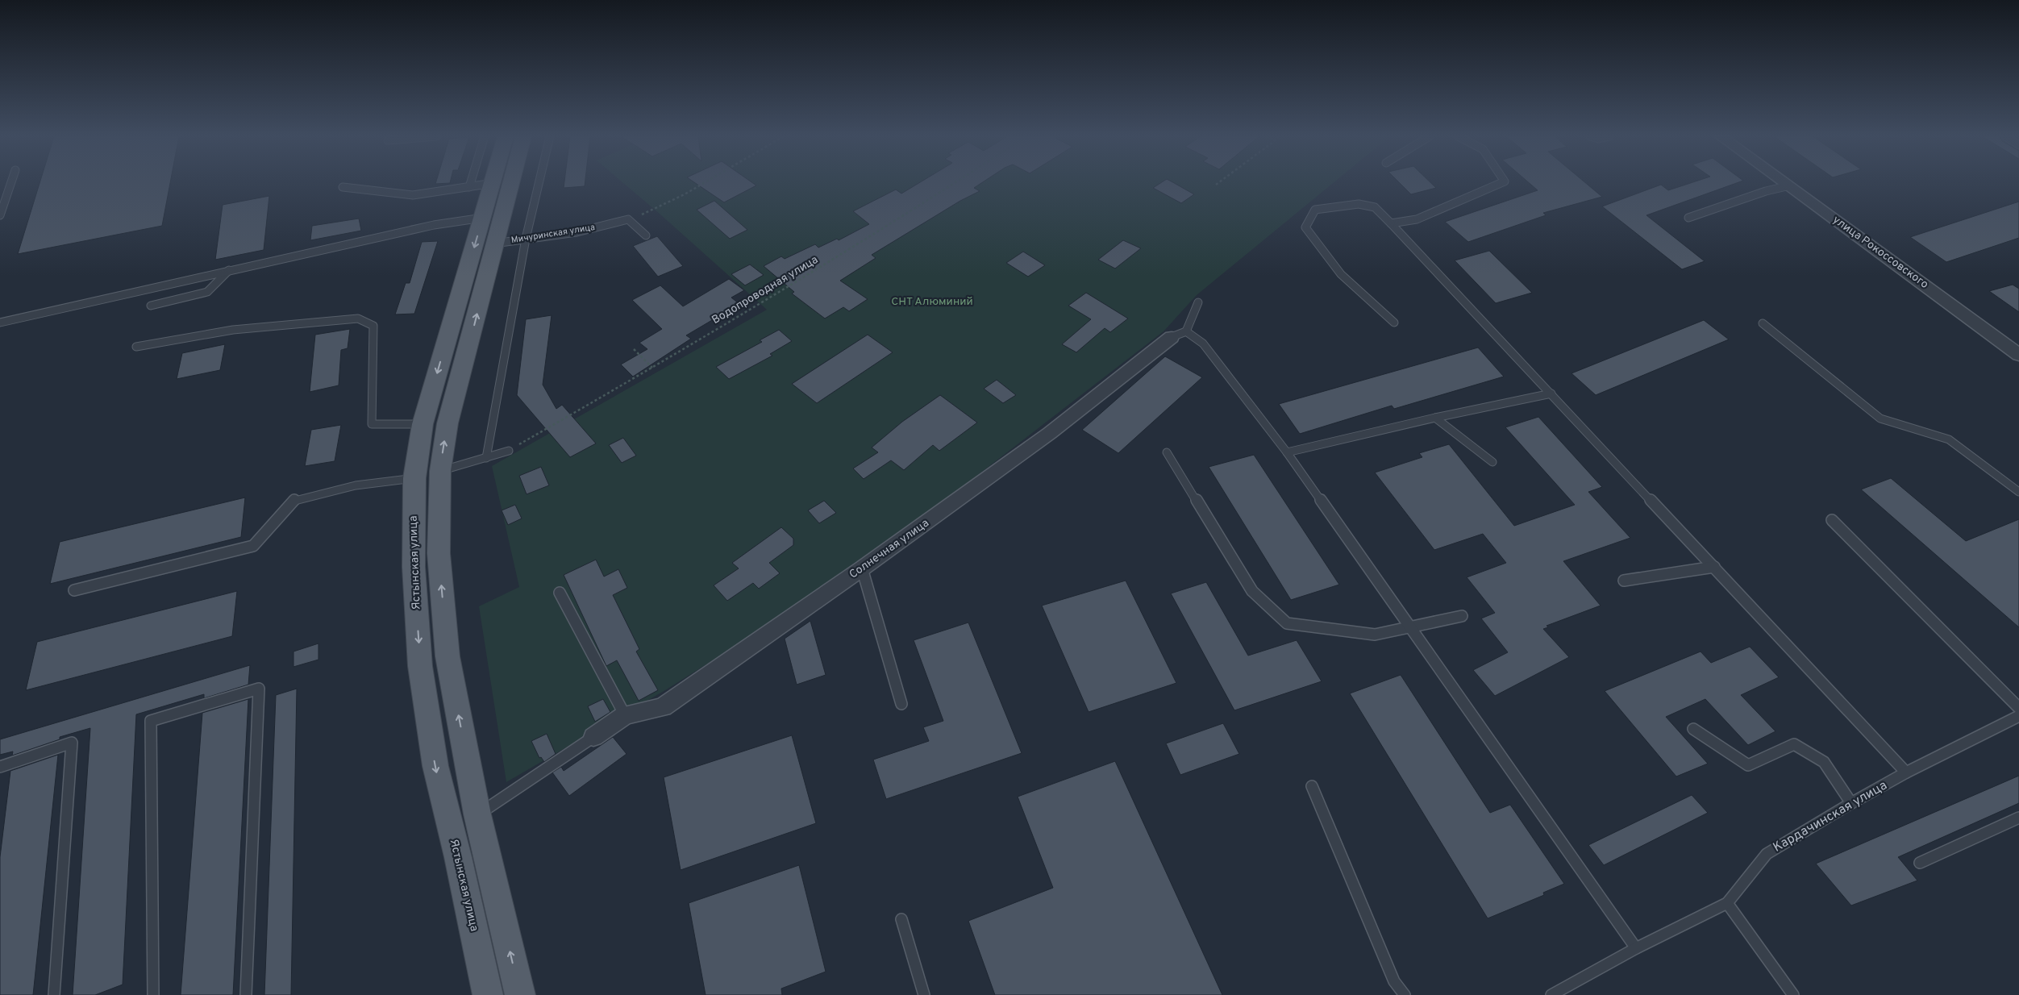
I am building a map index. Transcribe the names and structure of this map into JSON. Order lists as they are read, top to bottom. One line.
{"streets":{"main road":["Ястынская улица"],"street":["улица Рокоссовского","Солнечная улица"],"lane":["Мичуринская улица","Кардачинская улица"],"path":["Водопроводная улица"]},"crossings":[["Мичуринская улица","Ястынская улица"]],"parks":["СНТ Алюминий"]}
